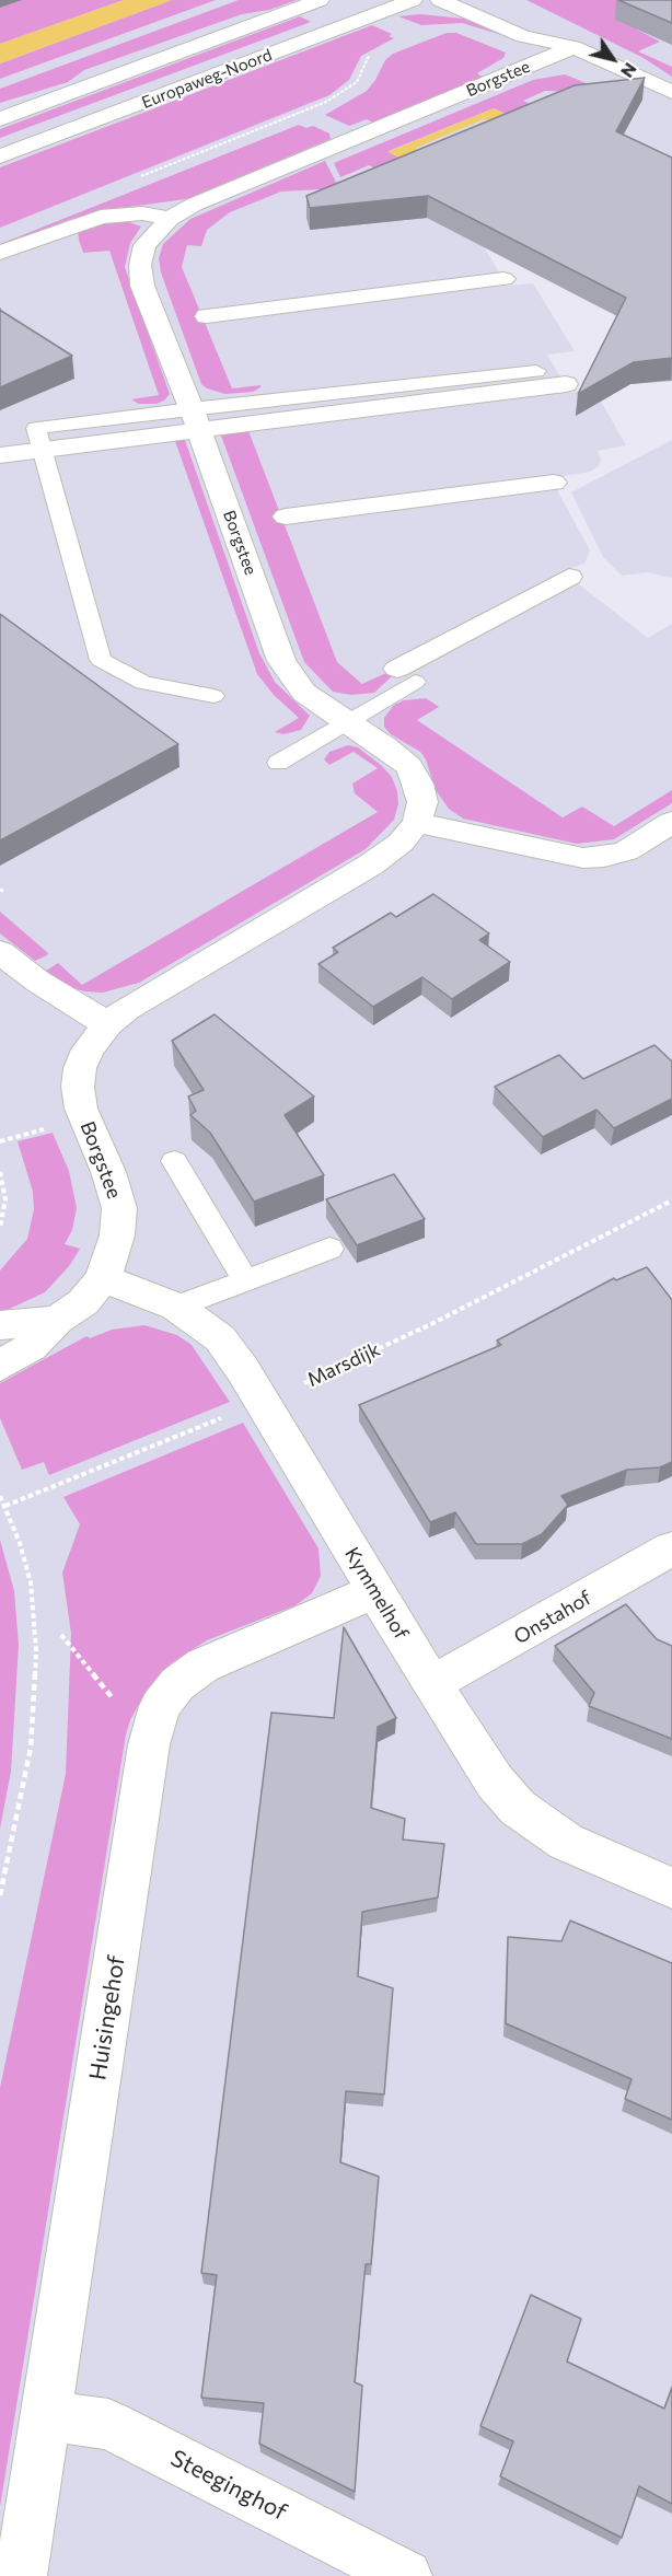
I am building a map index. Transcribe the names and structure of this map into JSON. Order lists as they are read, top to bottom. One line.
{"streets":{"street":["Europaweg-Noord","Borgstee","Kymmelhof","Onstahof","Huisingehof","Steeginghof"],"path":["Marsdijk"]},"crossings":[["Borgstee","Kymmelhof"],["Marsdijk","Kymmelhof"],["Kymmelhof","Onstahof"],["Kymmelhof","Huisingehof"],["Huisingehof","Steeginghof"]],"north":"bottom right"}
